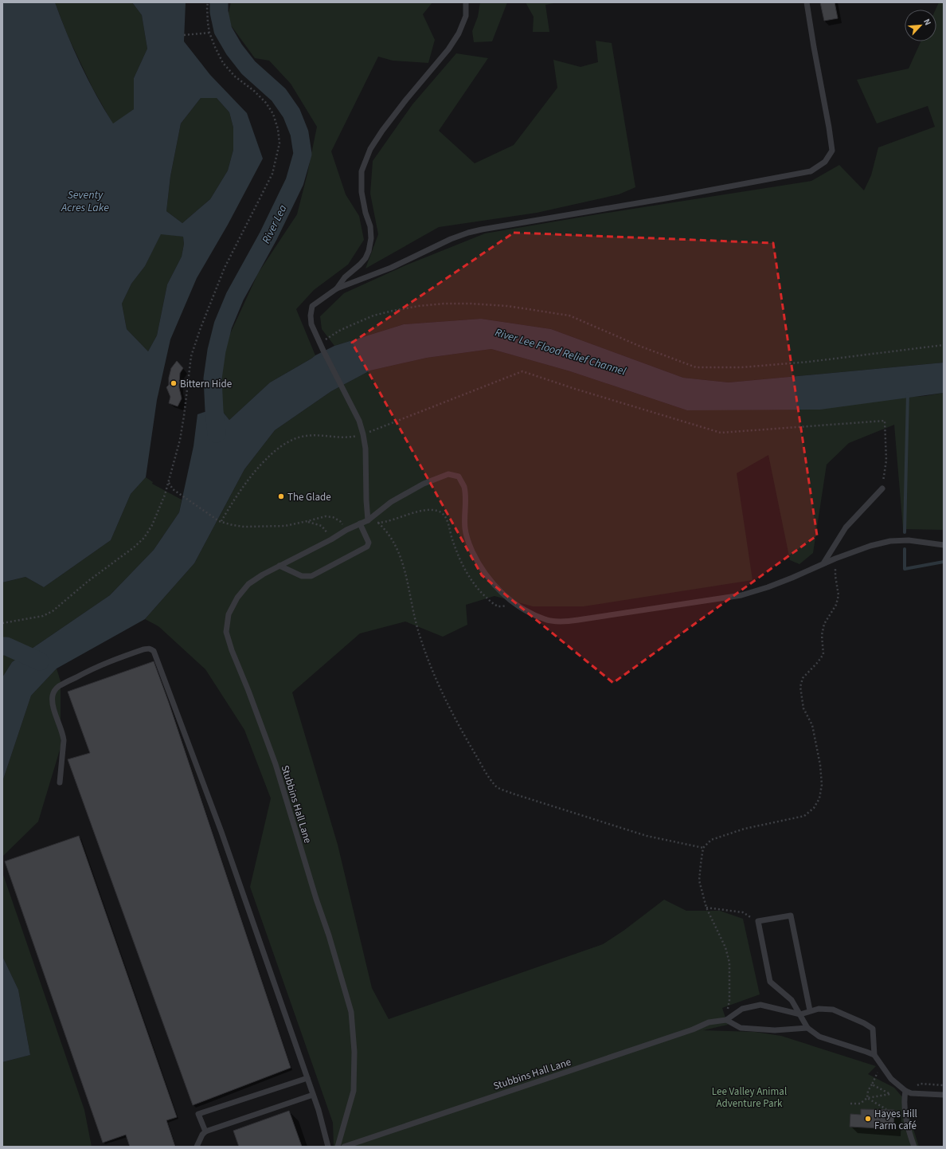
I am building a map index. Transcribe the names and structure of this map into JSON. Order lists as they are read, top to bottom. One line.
{"streets":{"lane":["Stubbins Hall Lane"]},"water":["Seventy Acres Lake","River Lea","River Lee Flood Relief Channel"],"parks":["Lee Valley Animal Adventure Park"],"places":["Bittern Hide","The Glade","Hayes Hill Farm café"],"north":"top right"}
